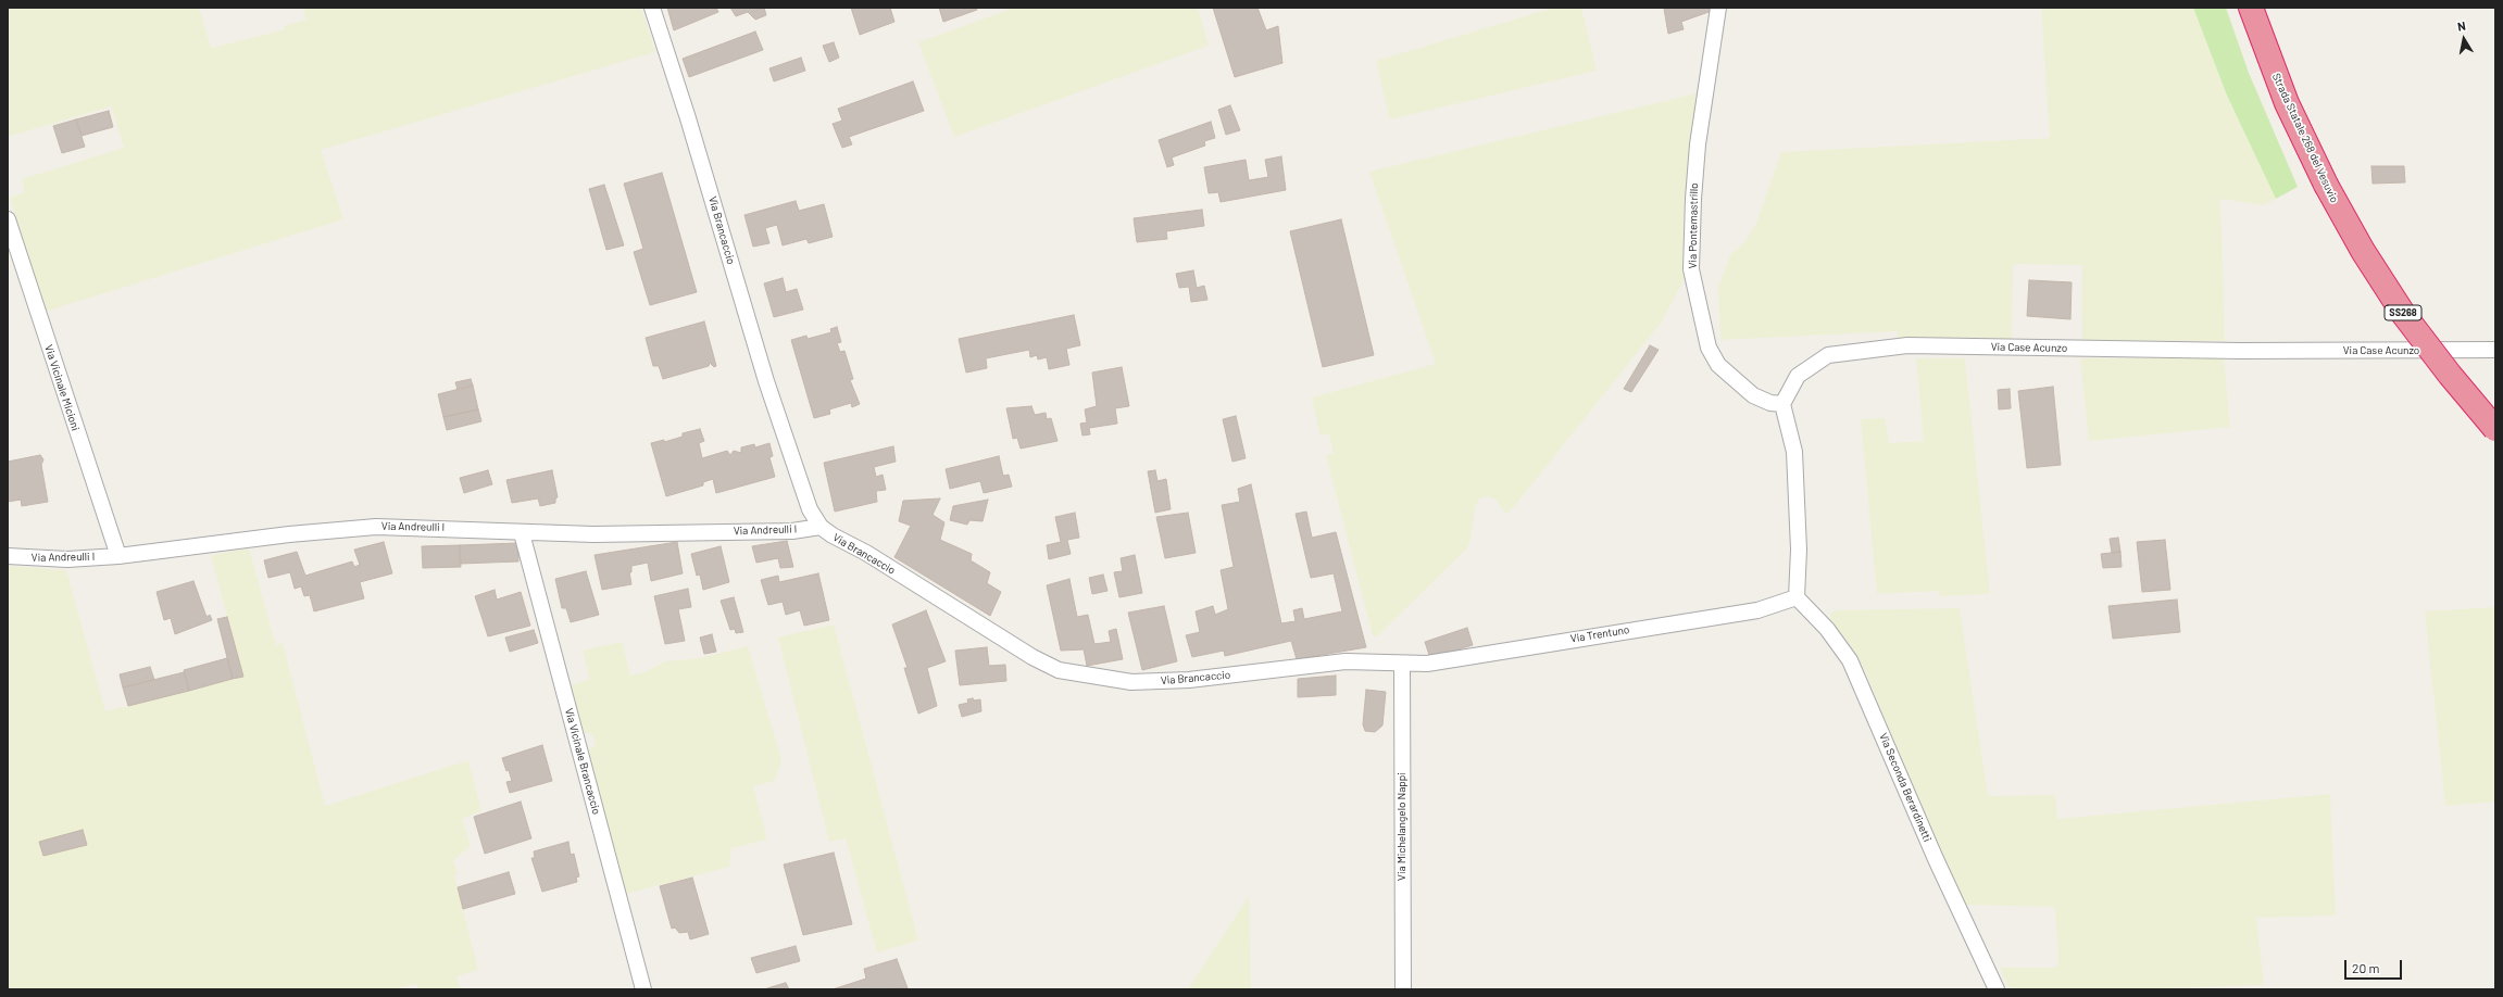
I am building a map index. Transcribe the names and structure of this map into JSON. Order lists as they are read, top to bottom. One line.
{"streets":{"highway":["Strada Statale 268 del Vesuvio","SS268"],"street":["Via Pontemastrillo","Via Brancaccio","Via Case Acunzo","Via Vicinale Micioni","Via Andreulli I","Via Trentuno","Via Vicinale Brancaccio","Via Seconda Berardinetti","Via Michelangelo Nappi"]},"crossings":[["Via Pontemastrillo","Via Case Acunzo"],["Via Brancaccio","Via Andreulli I"],["Via Brancaccio","Via Trentuno"],["Via Brancaccio","Via Michelangelo Nappi"],["Via Vicinale Micioni","Via Andreulli I"],["Via Andreulli I","Via Vicinale Brancaccio"],["Via Trentuno","Via Seconda Berardinetti"],["Via Trentuno","Via Michelangelo Nappi"]],"scale_bar":"20 m","north":"top"}
